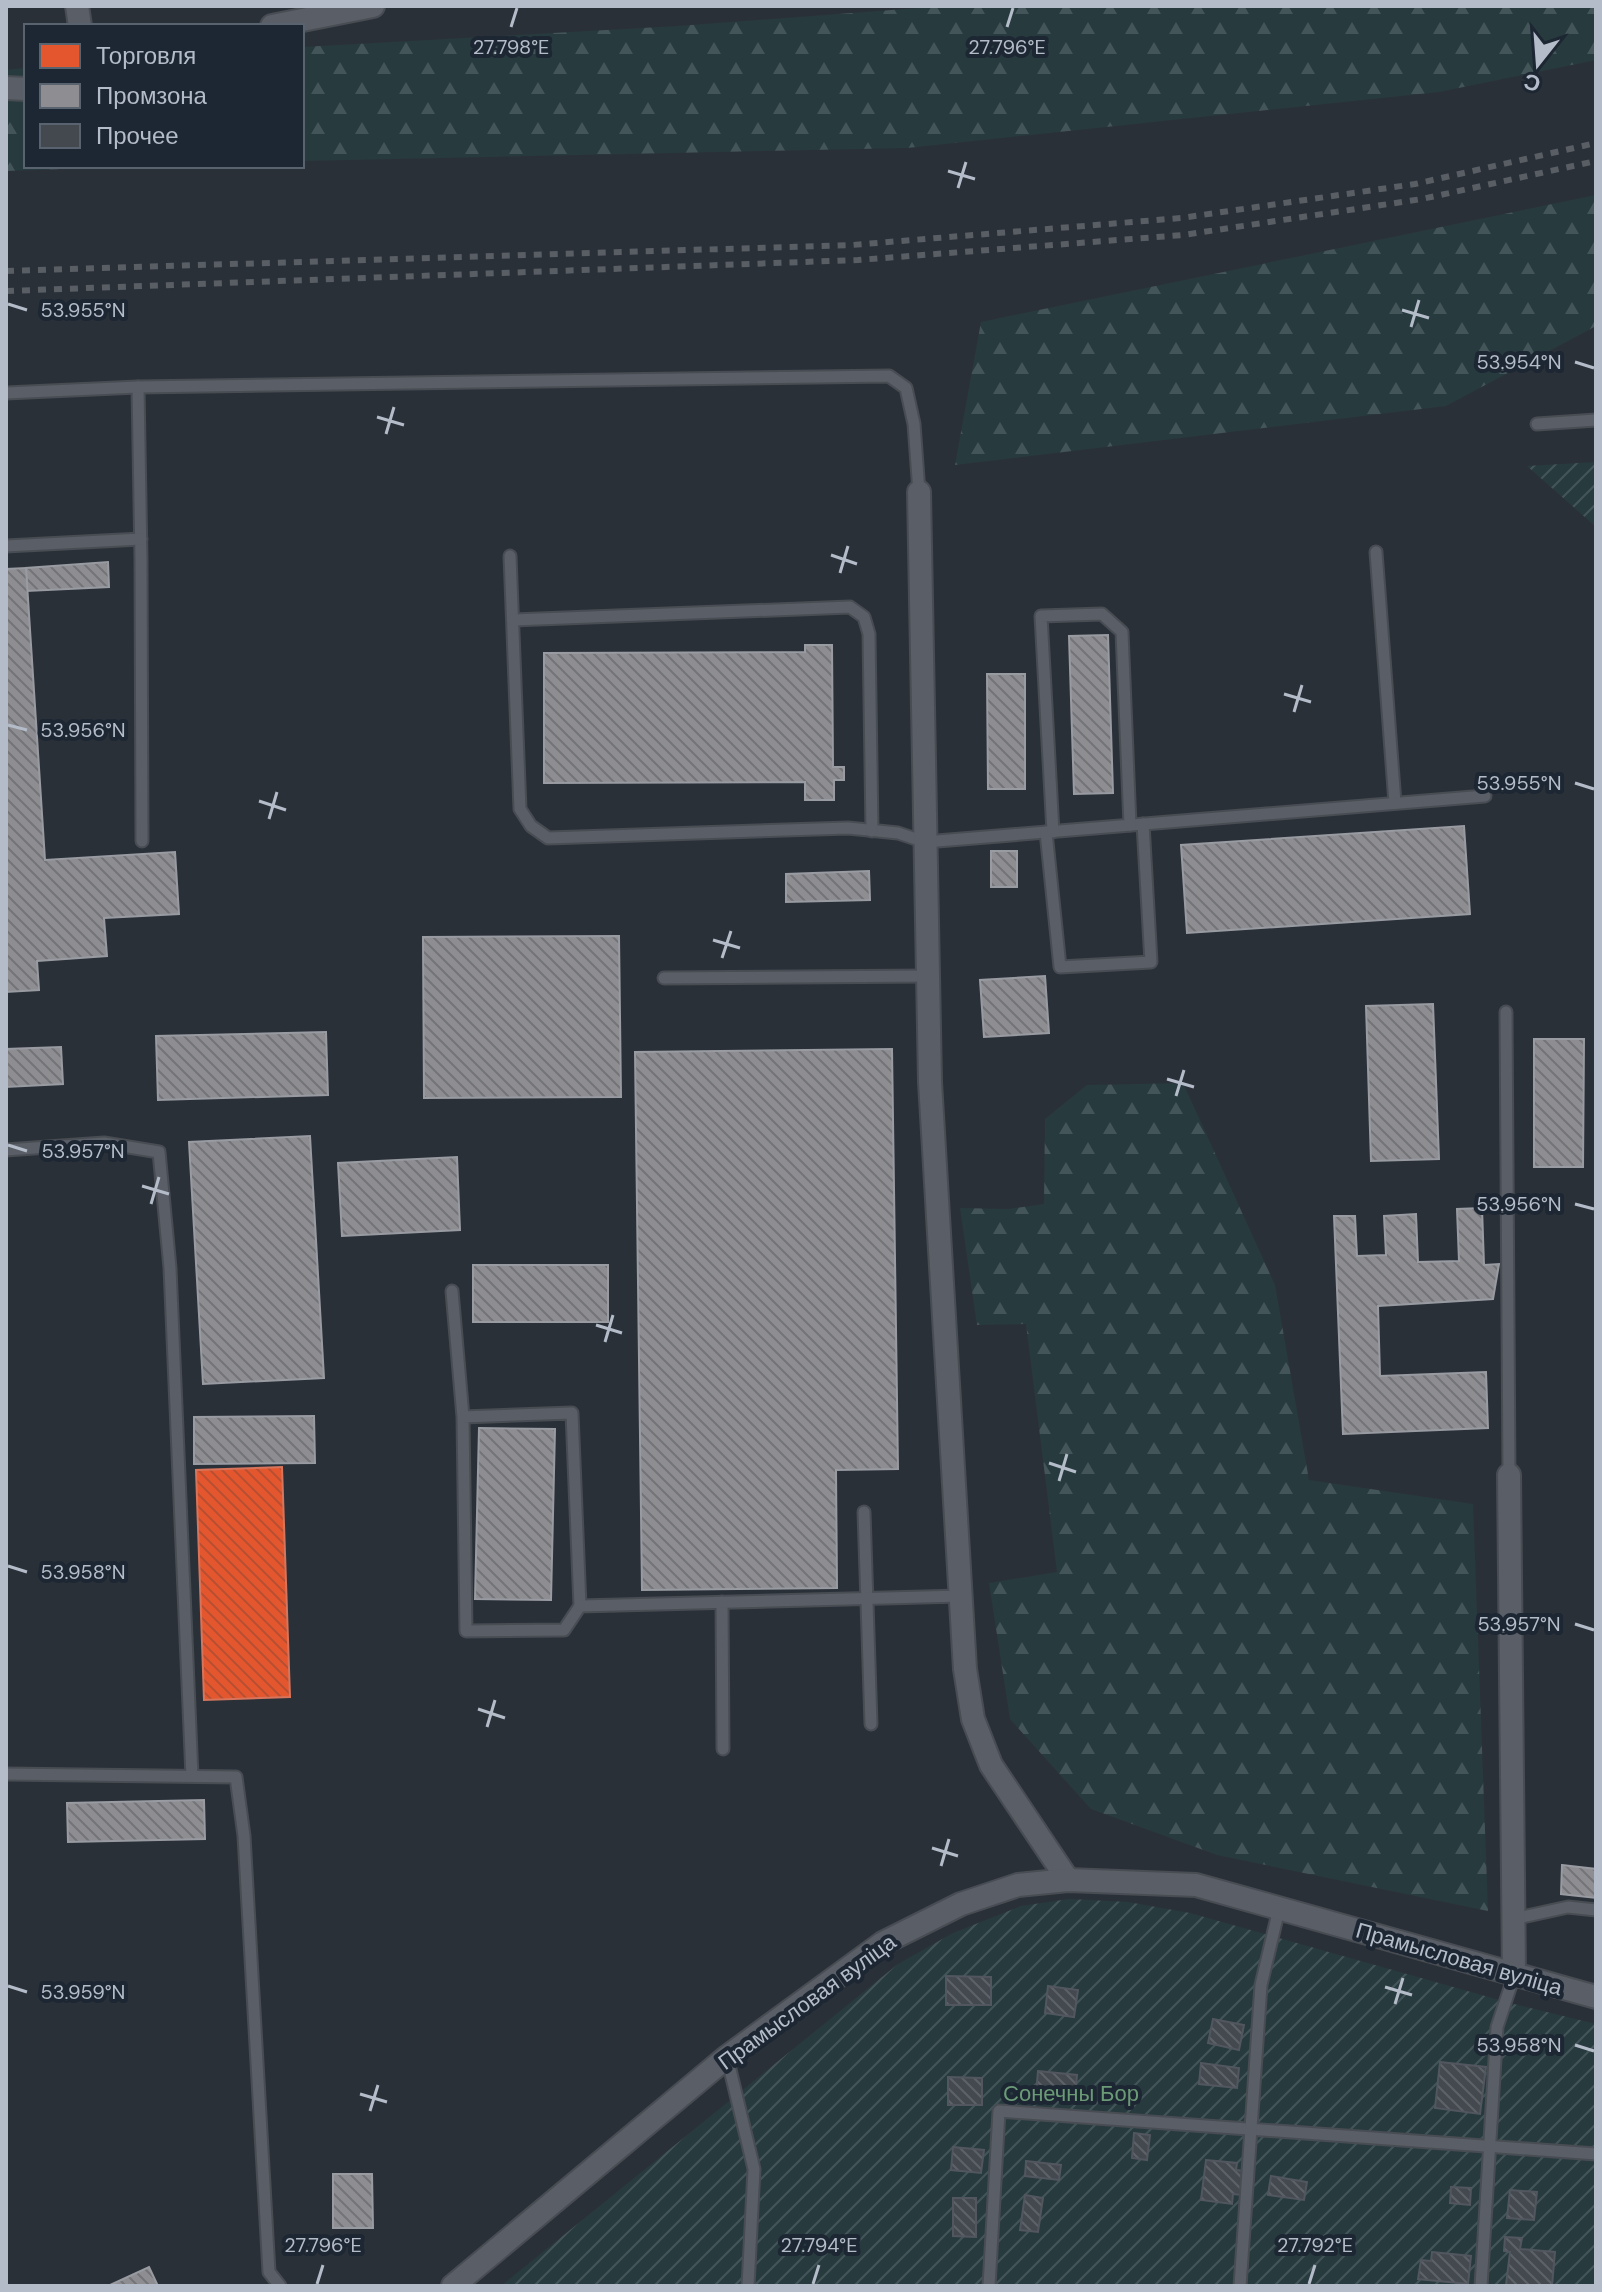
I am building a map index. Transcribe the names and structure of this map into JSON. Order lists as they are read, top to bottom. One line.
{"streets":{"street":["Прамысловая вуліца"]},"parks":["Сонечны Бор"],"legend":["Торговля","Промзона","Прочее"],"north":"bottom","coordinates":["27.798°E","27.796°E","53.955°N","53.954°N","53.956°N","53.957°N","53.958°N","53.959°N","27.794°E","27.792°E"]}
